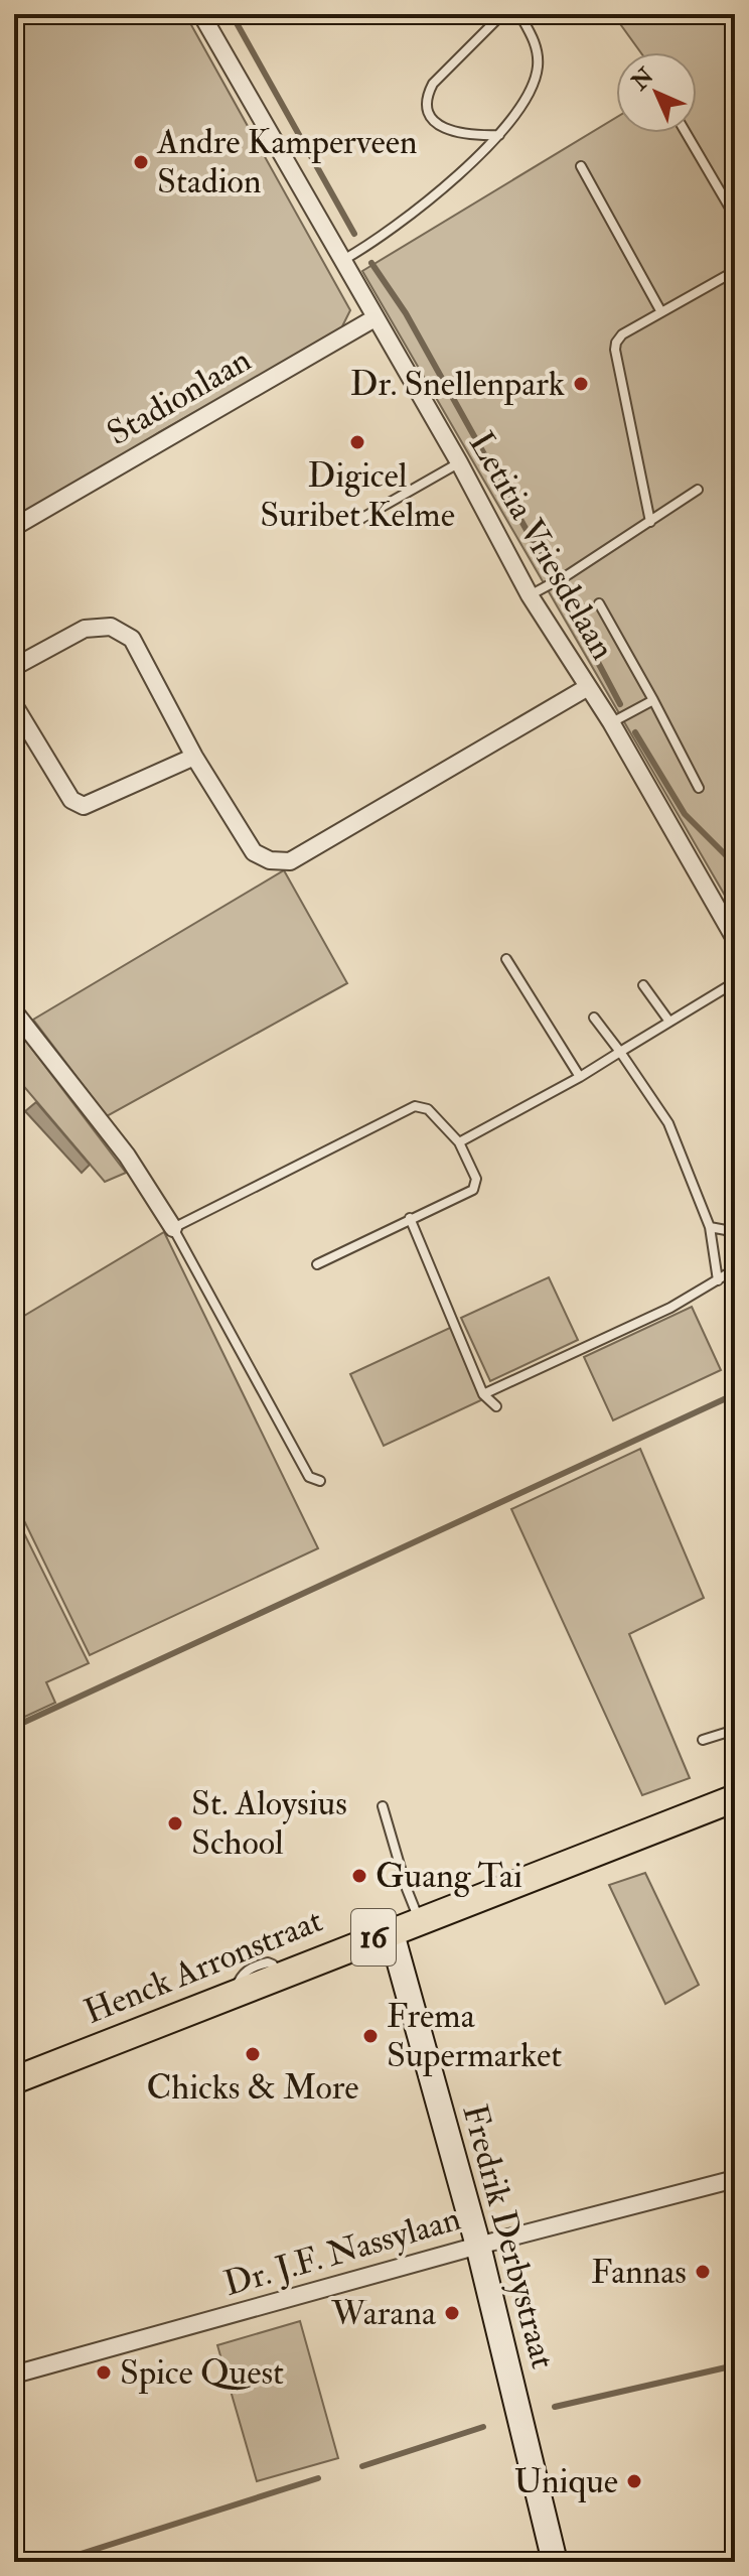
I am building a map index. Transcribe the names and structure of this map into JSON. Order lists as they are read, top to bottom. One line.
{"streets":{"main road":["16","Henck Arronstraat","Fredrik Derbystraat"],"street":["Stadionlaan","Letitia Vriesdelaan","Dr. J.F. Nassylaan"]},"crossings":[["Stadionlaan","Letitia Vriesdelaan"],["Henck Arronstraat","Fredrik Derbystraat"],["Fredrik Derbystraat","Dr. J.F. Nassylaan"]],"places":["Andre Kamperveen Stadion","Dr. Snellenpark","Digicel Suribet Kelme","St. Aloysius School","Guang Tai","Frema Supermarket","Chicks & More","Fannas","Warana","Spice Quest","Unique"],"north":"top left"}
